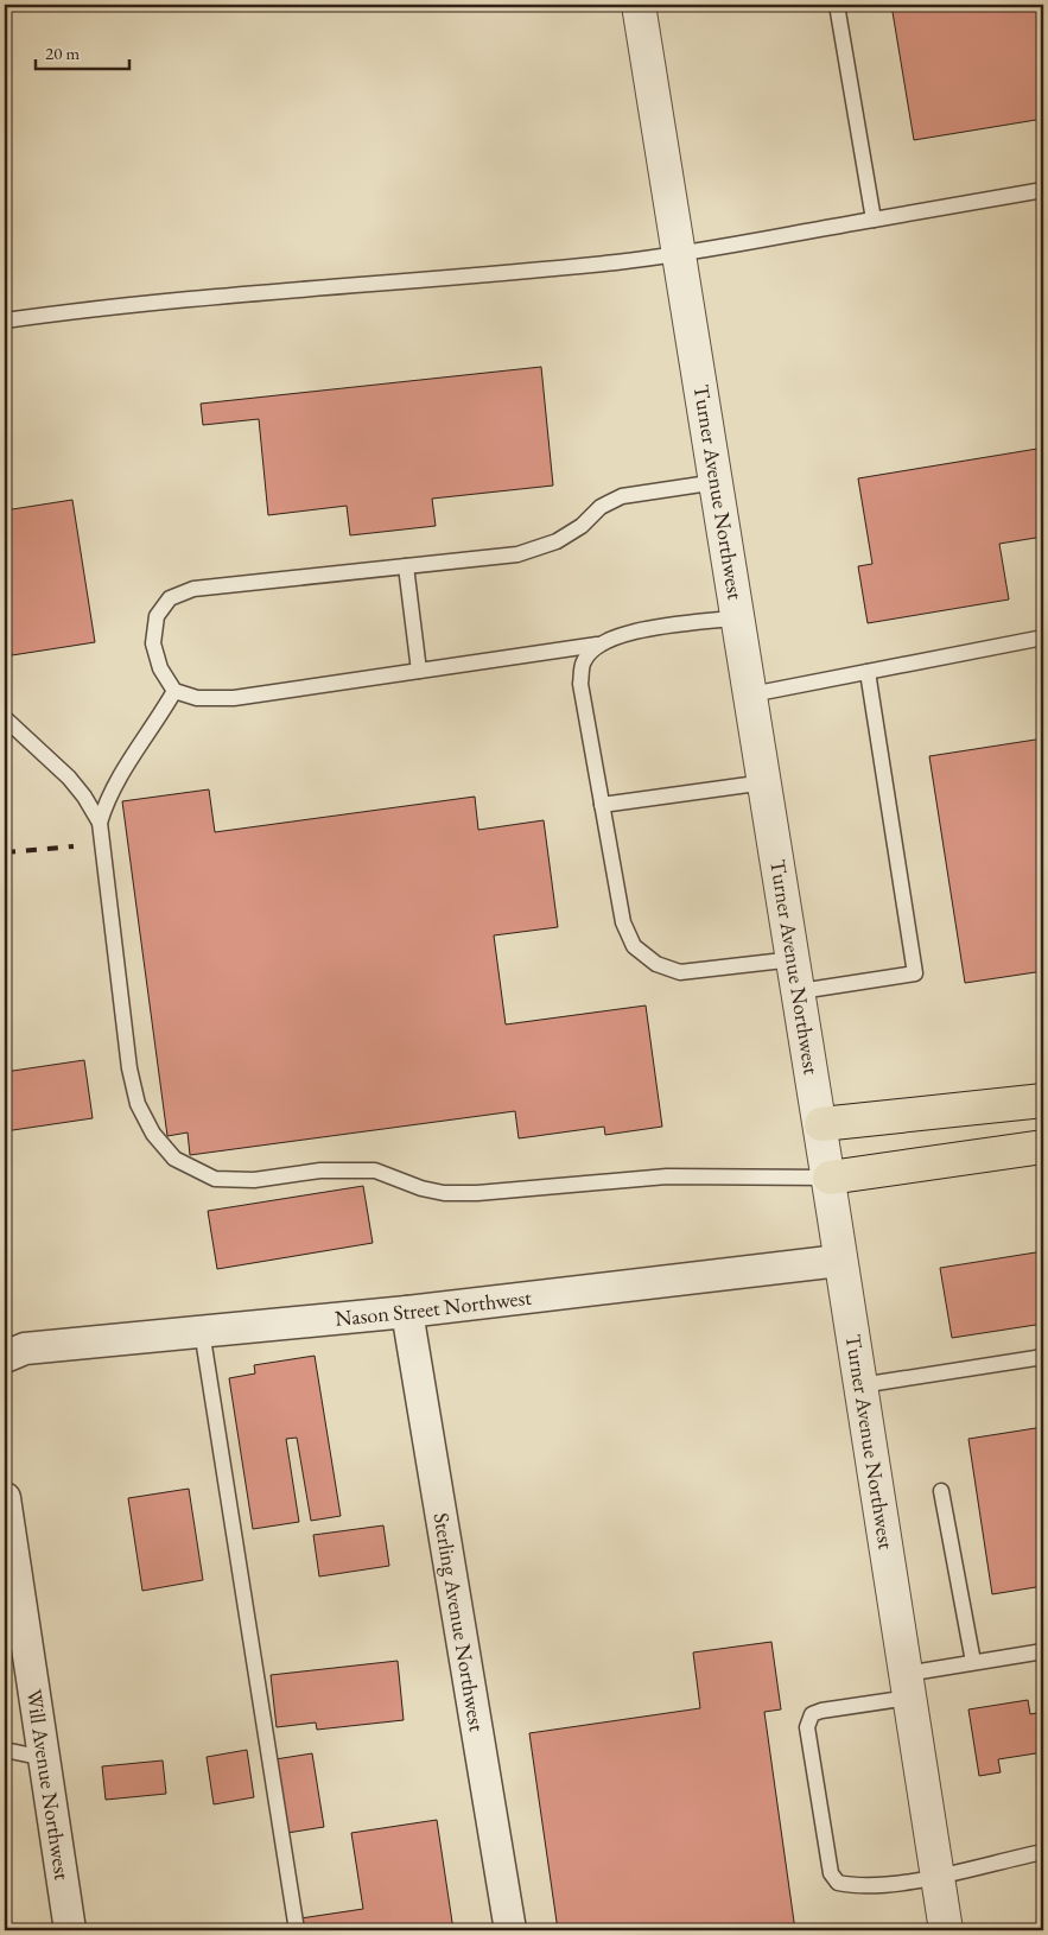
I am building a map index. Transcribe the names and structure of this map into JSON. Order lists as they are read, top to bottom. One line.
{"streets":{"street":["Turner Avenue Northwest","Nason Street Northwest","Sterling Avenue Northwest","Will Avenue Northwest"]},"crossings":[["Turner Avenue Northwest","Nason Street Northwest"],["Nason Street Northwest","Sterling Avenue Northwest"]],"scale_bar":"20 m"}
